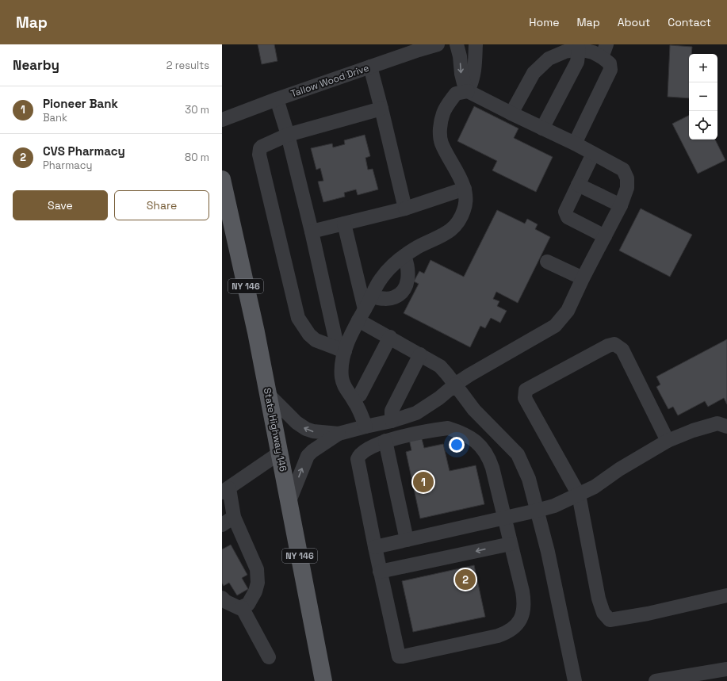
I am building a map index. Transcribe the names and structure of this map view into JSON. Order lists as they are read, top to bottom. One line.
{"streets":{"main road":["NY 146","State Highway 146"],"street":["Tallow Wood Drive"]},"page":{"header":"Map","nav":["Home","Map","About","Contact"],"heading":["Nearby","2 results"],"map_buttons":["+","−"],"list":[{"mark":"1","name":"Pioneer Bank","note":"Bank","value":"30 m"},{"mark":"2","name":"CVS Pharmacy","note":"Pharmacy","value":"80 m"}],"buttons":["Save","Share"],"pins":["1","2"]}}
